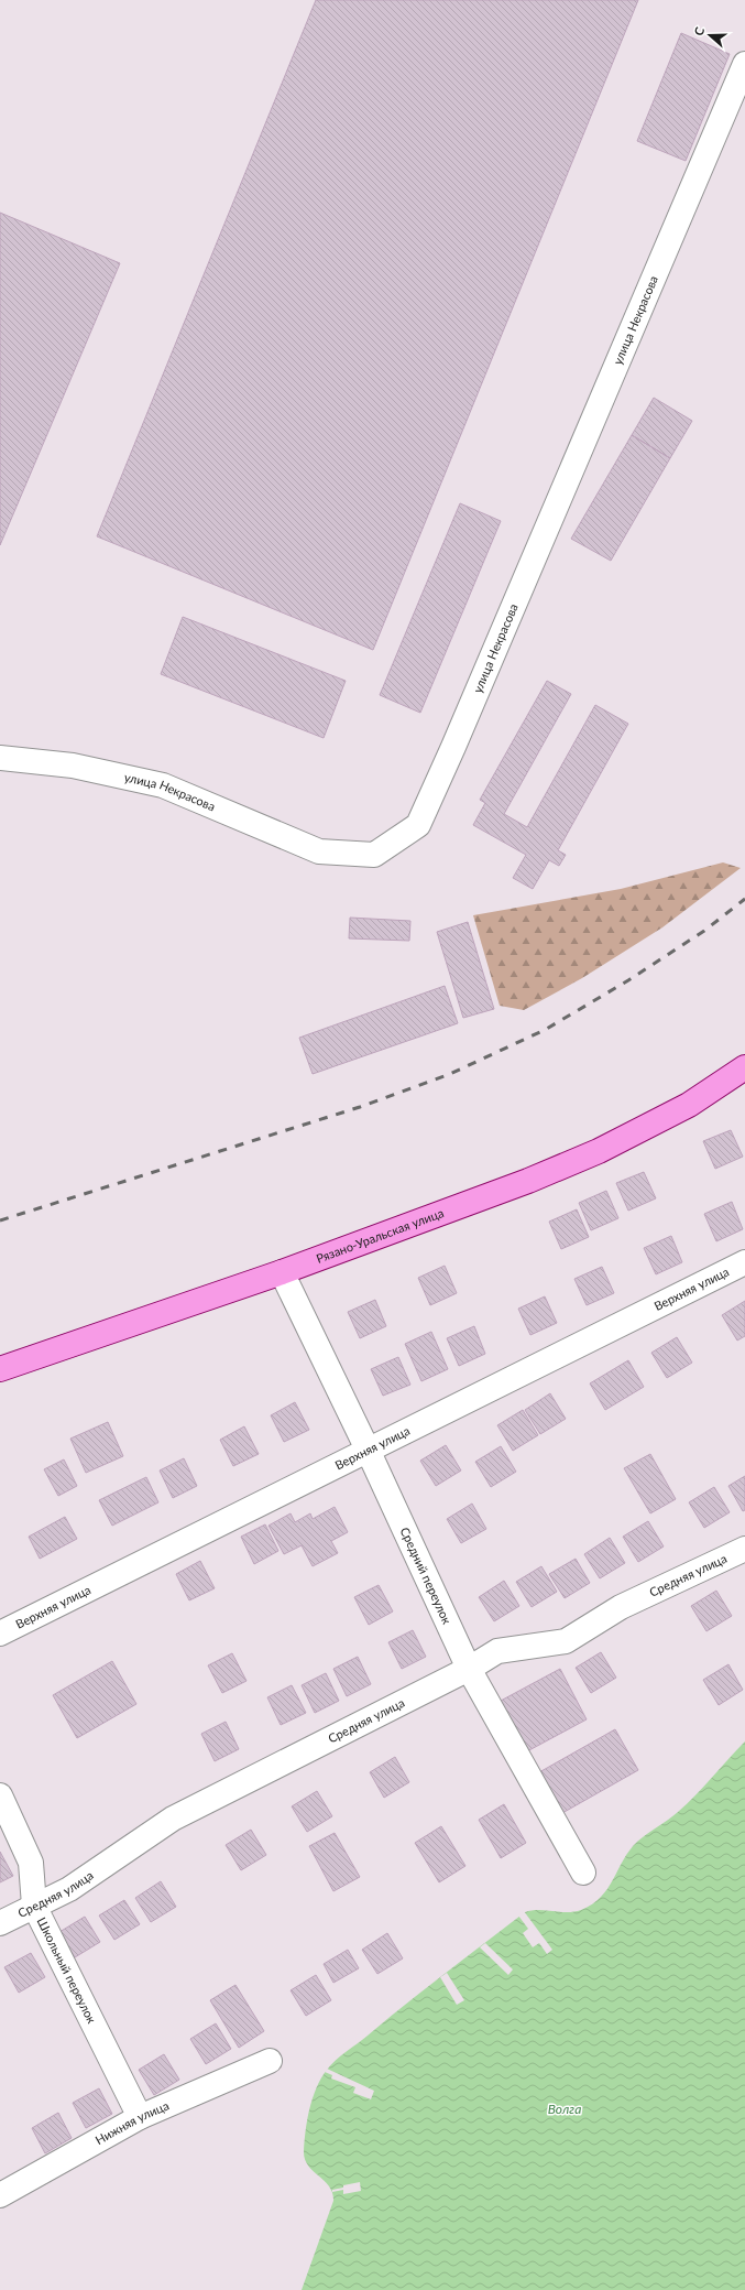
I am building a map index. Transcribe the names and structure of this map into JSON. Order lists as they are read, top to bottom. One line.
{"streets":{"main road":["Рязано-Уральская улица"],"street":["улица Некрасова","Верхняя улица","Средний переулок","Средняя улица","Школьный переулок","Нижняя улица"]},"crossings":[["Рязано-Уральская улица","Средний переулок"],["Верхняя улица","Средний переулок"],["Средний переулок","Средняя улица"],["Средняя улица","Школьный переулок"],["Школьный переулок","Нижняя улица"]],"water":["Волга"],"north":"left"}
